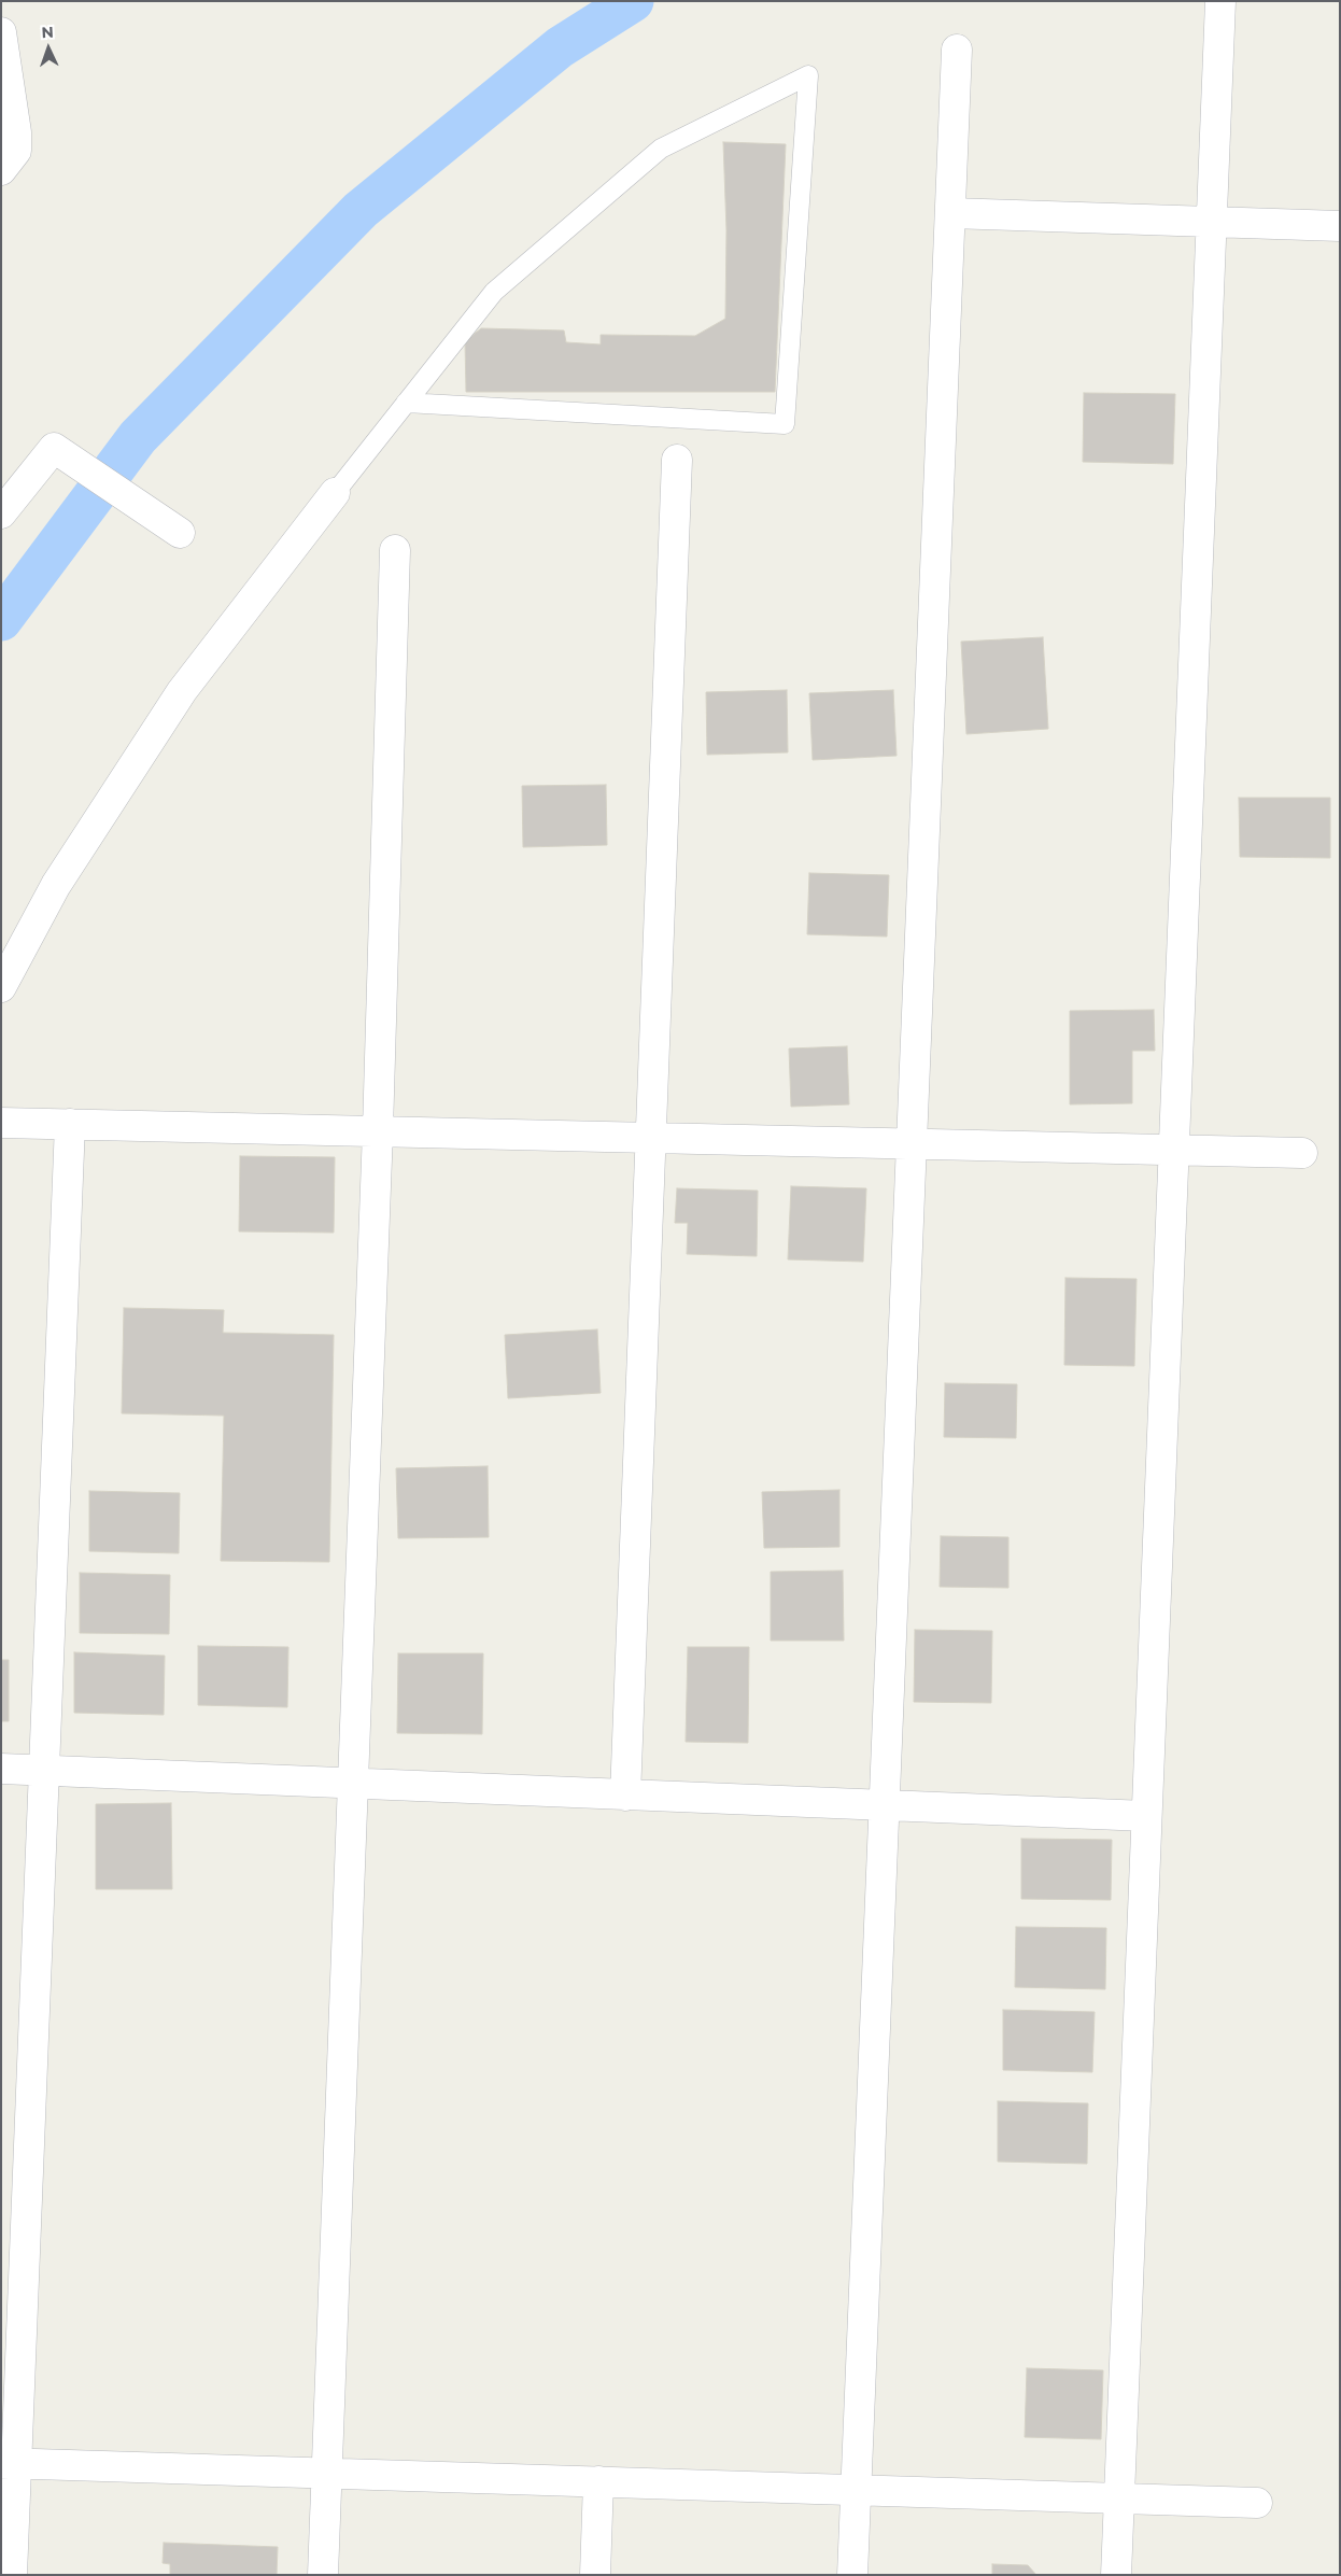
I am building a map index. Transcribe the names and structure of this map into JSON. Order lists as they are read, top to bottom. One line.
{"north":"top"}
